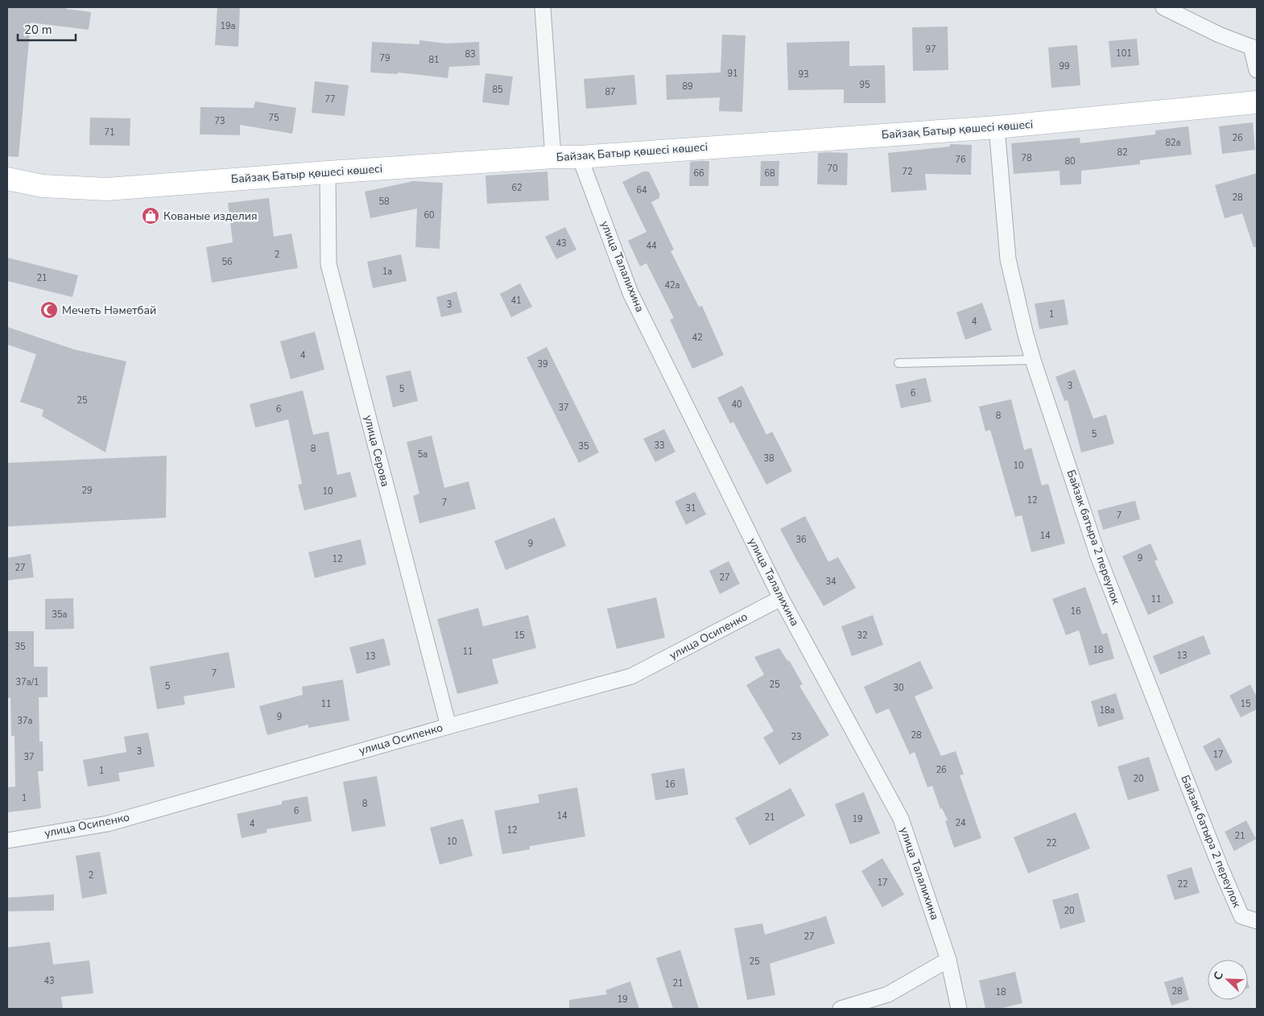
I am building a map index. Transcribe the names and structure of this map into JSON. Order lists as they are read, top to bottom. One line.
{"streets":{"main road":["Байзақ Батыр қөшесі көшесі"],"street":["улица Талалихина","улица Серова","Байзак батыра 2 переулок","улица Осипенко"]},"crossings":[["Байзақ Батыр қөшесі көшесі","улица Талалихина"],["Байзақ Батыр қөшесі көшесі","улица Серова"],["Байзақ Батыр қөшесі көшесі","Байзак батыра 2 переулок"],["улица Талалихина","улица Осипенко"],["улица Серова","улица Осипенко"]],"places":{"shop":["Кованые изделия"],"mosque":["Мечеть Нәметбай"]},"house_numbers":["19а","97","101","83","79","81","99","91","93","95","89","85","87","77","75","73","71","26","82а","82","78","76","80","70","72","66","68","62","64","28","58","60","43","44","2","56","1а","21","42а","41","3","1","4","42","4","39","3","5","6","25","40","37","6","8","5","33","35","8","5а","38","10","29","10","12","7","31","7","14","36","9","9","12","27","27","34","11","16","35а","15","32","35","18","11","13","13","7","37а/1","25","5","30","11","15","18а","9","37а","28","23","3","17","37","26","1","20","16","1","8","6","14","21","19","24","4","12","21","10","22","2","17","22","20","27","25","43","21","28","18","19"],"scale_bar":"20 m","north":"top left"}
